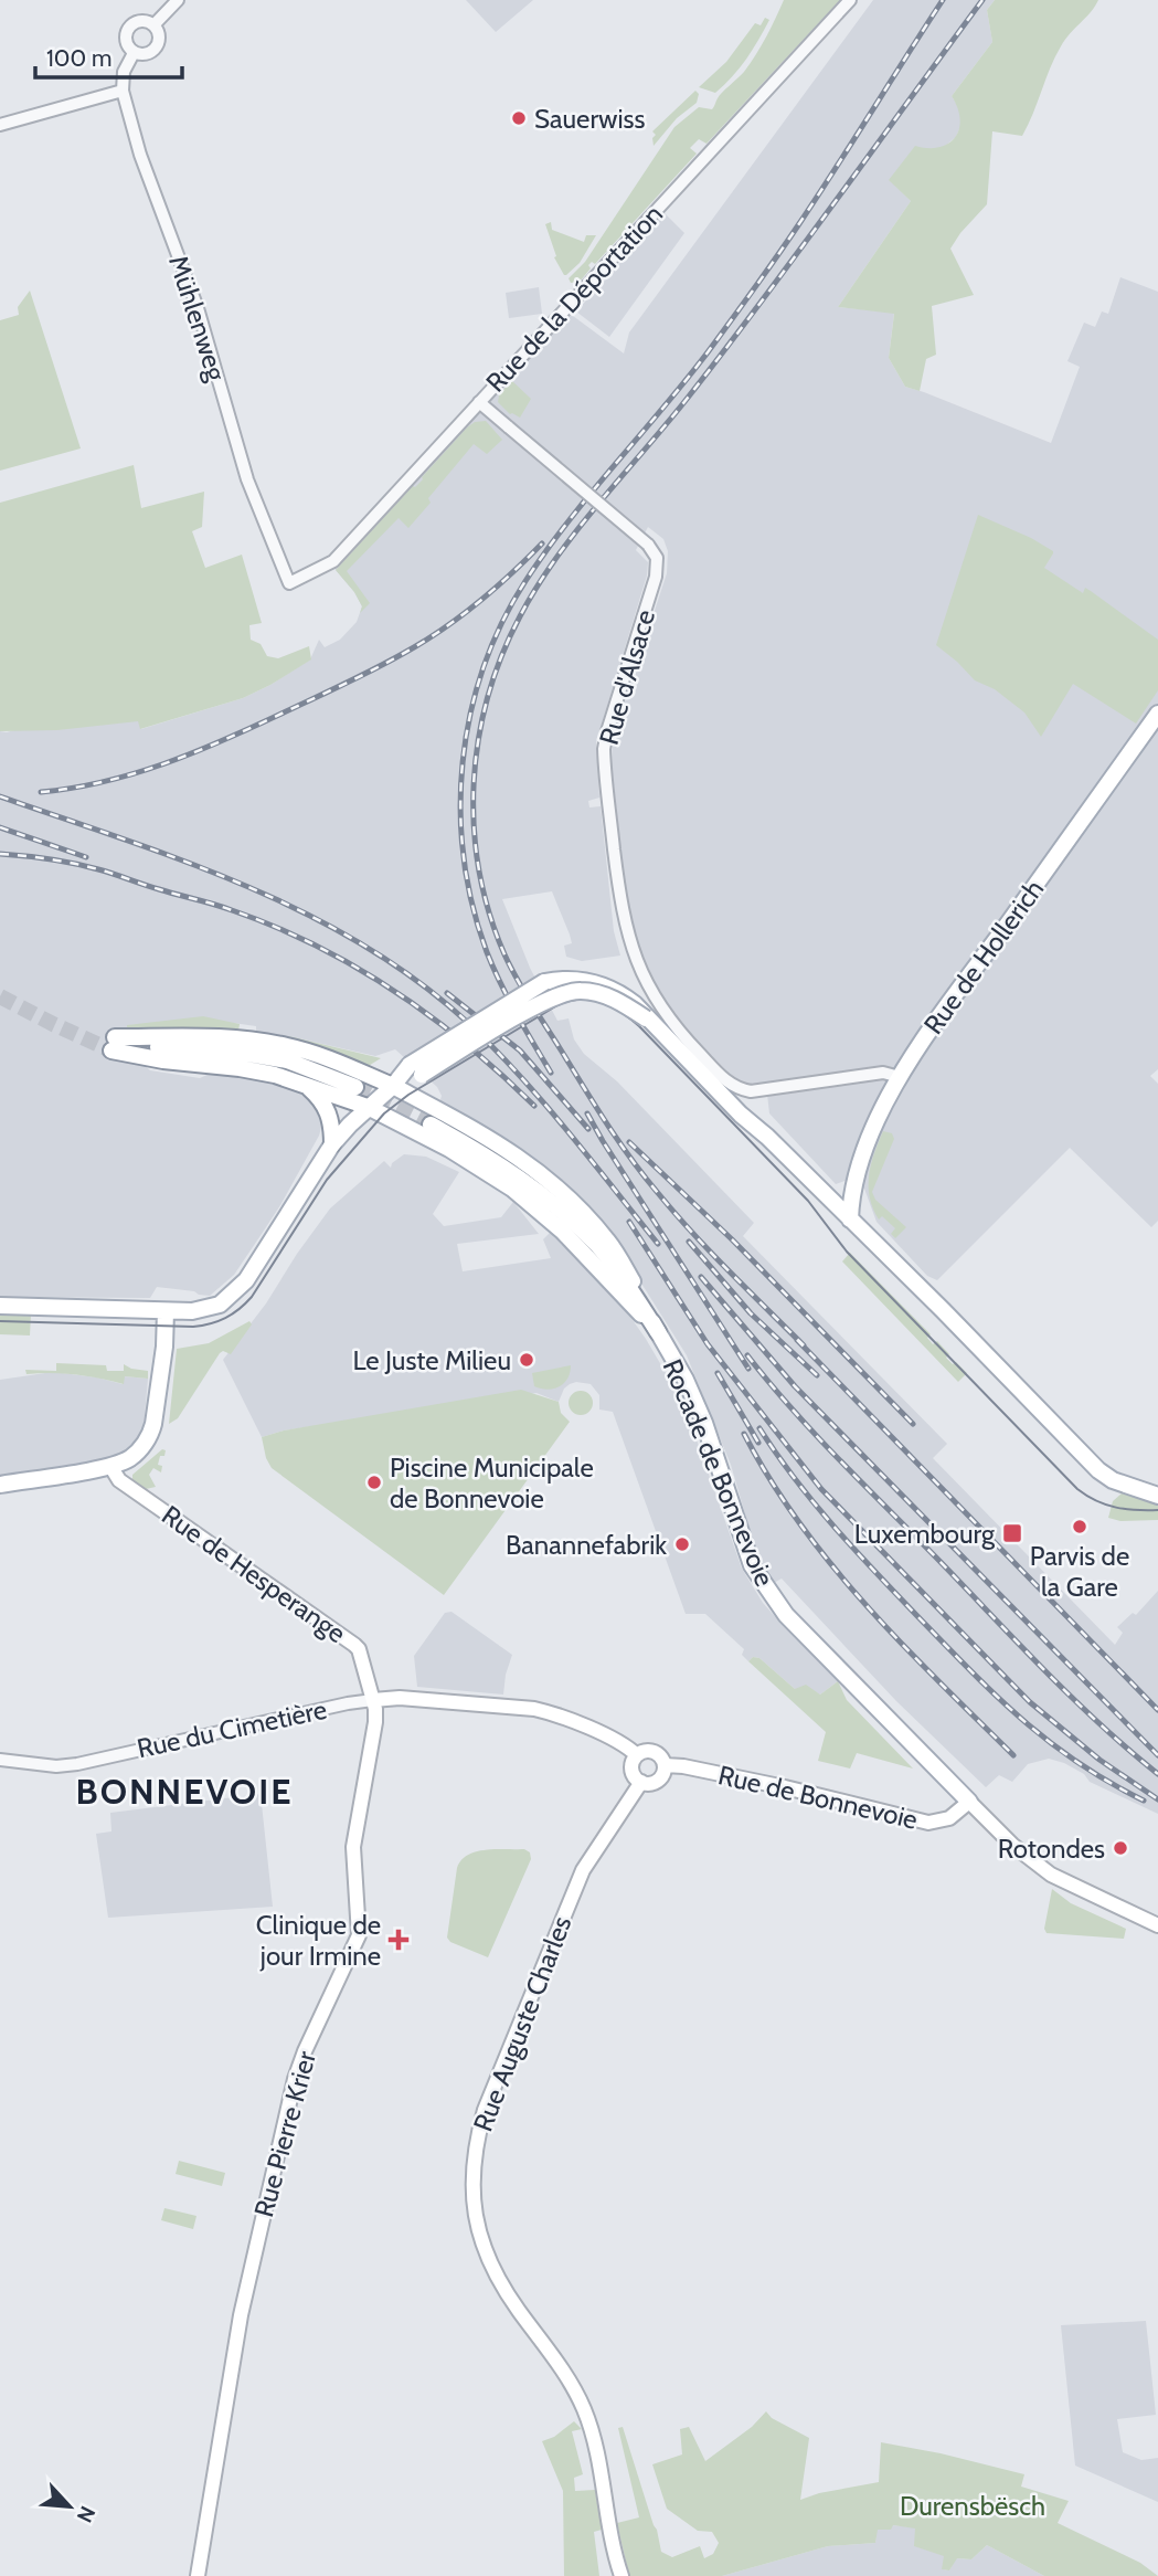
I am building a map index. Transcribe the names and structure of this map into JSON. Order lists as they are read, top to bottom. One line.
{"streets":{"main road":["Rue de Hollerich","Rocade de Bonnevoie","Rue de Hesperange","Rue de Bonnevoie","Rue Auguste Charles","Rue Pierre Krier"],"street":["Rue de la Déportation","Mühlenweg","Rue d'Alsace","Rue du Cimetière"]},"crossings":[["Rue de la Déportation","Mühlenweg"],["Rue de la Déportation","Rue d'Alsace"],["Rue d'Alsace","Rue de Hollerich"],["Rocade de Bonnevoie","Rue de Bonnevoie"],["Rue de Hesperange","Rue du Cimetière"],["Rue de Hesperange","Rue de Bonnevoie"],["Rue de Hesperange","Rue Pierre Krier"],["Rue du Cimetière","Rue de Bonnevoie"],["Rue du Cimetière","Rue Pierre Krier"],["Rue de Bonnevoie","Rue Auguste Charles"],["Rue de Bonnevoie","Rue Pierre Krier"]],"districts":["BONNEVOIE"],"parks":["Durensbësch"],"places":{"other":["Sauerwiss","Le Juste Milieu","Piscine Municipale de Bonnevoie","Parvis de la Gare","Banannefabrik","Rotondes"],"transit":["Luxembourg"],"health":["Clinique de jour Irmine"]},"scale_bar":"100 m","north":"bottom right"}
